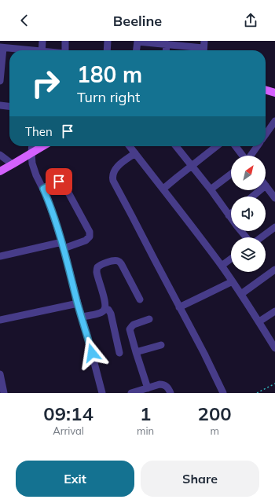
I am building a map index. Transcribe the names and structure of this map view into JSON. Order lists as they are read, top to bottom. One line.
{"north":"top right","page":{"header":"Beeline","turn":["180 m","Turn right"],"then":"Then","eta":["09:14","Arrival","1","min","200","m"],"buttons":["Exit","Share"]}}
